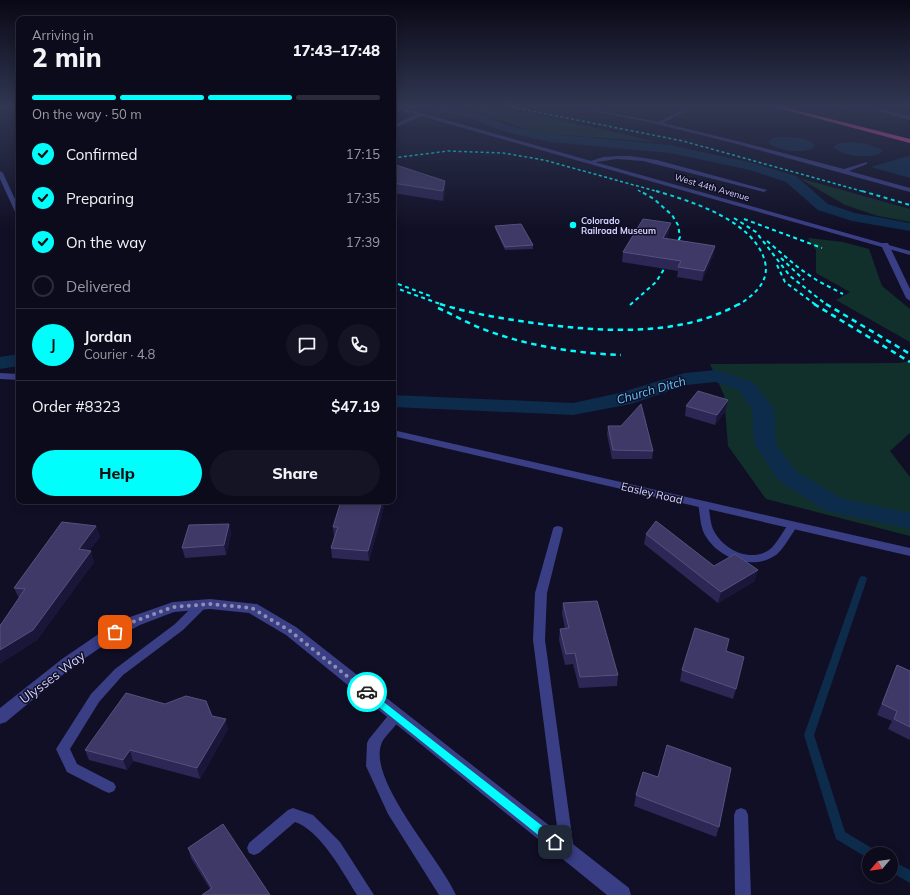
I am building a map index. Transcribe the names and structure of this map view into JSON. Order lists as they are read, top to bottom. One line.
{"streets":{"street":["West 44th Avenue","Easley Road","Ulysses Way"]},"water":["Church Ditch"],"places":["Colorado Railroad Museum"],"north":"bottom left","page":{"heading":["2 min","Arriving in","17:43–17:48"],"panel":["Jordan","Courier · 4.8","Order #8323","$47.19"],"bar":"On the way · 50 m","list":[["Confirmed","17:15"],["Preparing","17:35"],["On the way","17:39"],"Delivered"],"round":"J","buttons":["Help","Share"]}}
